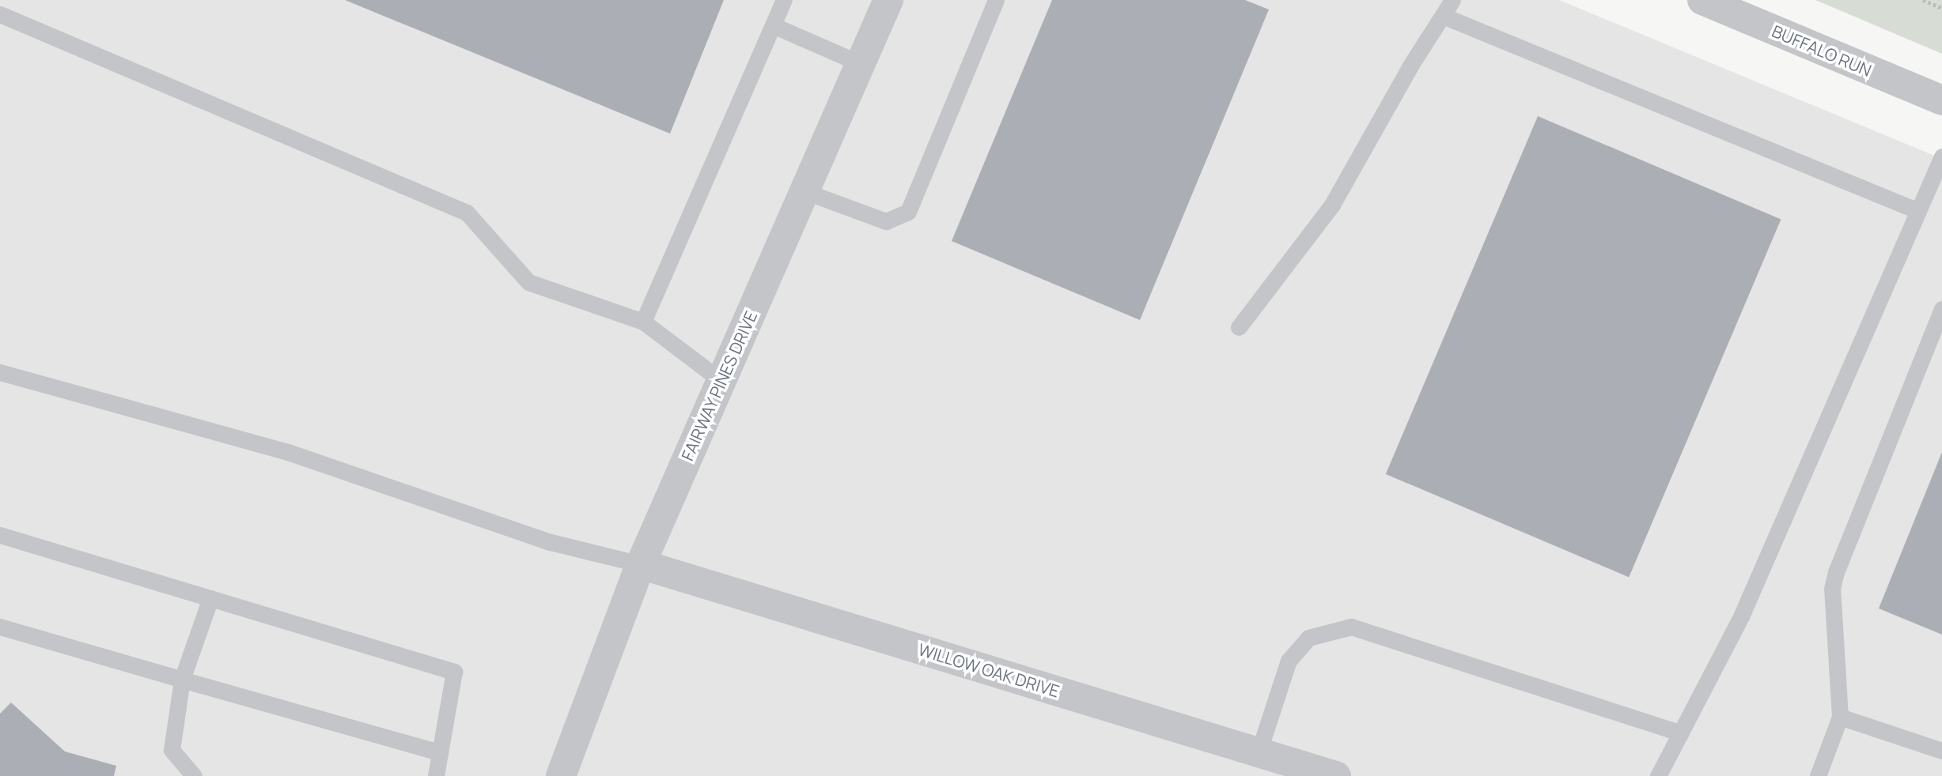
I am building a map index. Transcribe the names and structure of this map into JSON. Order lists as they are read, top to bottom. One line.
{"streets":{"street":["BUFFALO RUN","FAIRWAY PINES DRIVE","WILLOW OAK DRIVE"]},"crossings":[["FAIRWAY PINES DRIVE","WILLOW OAK DRIVE"]]}
